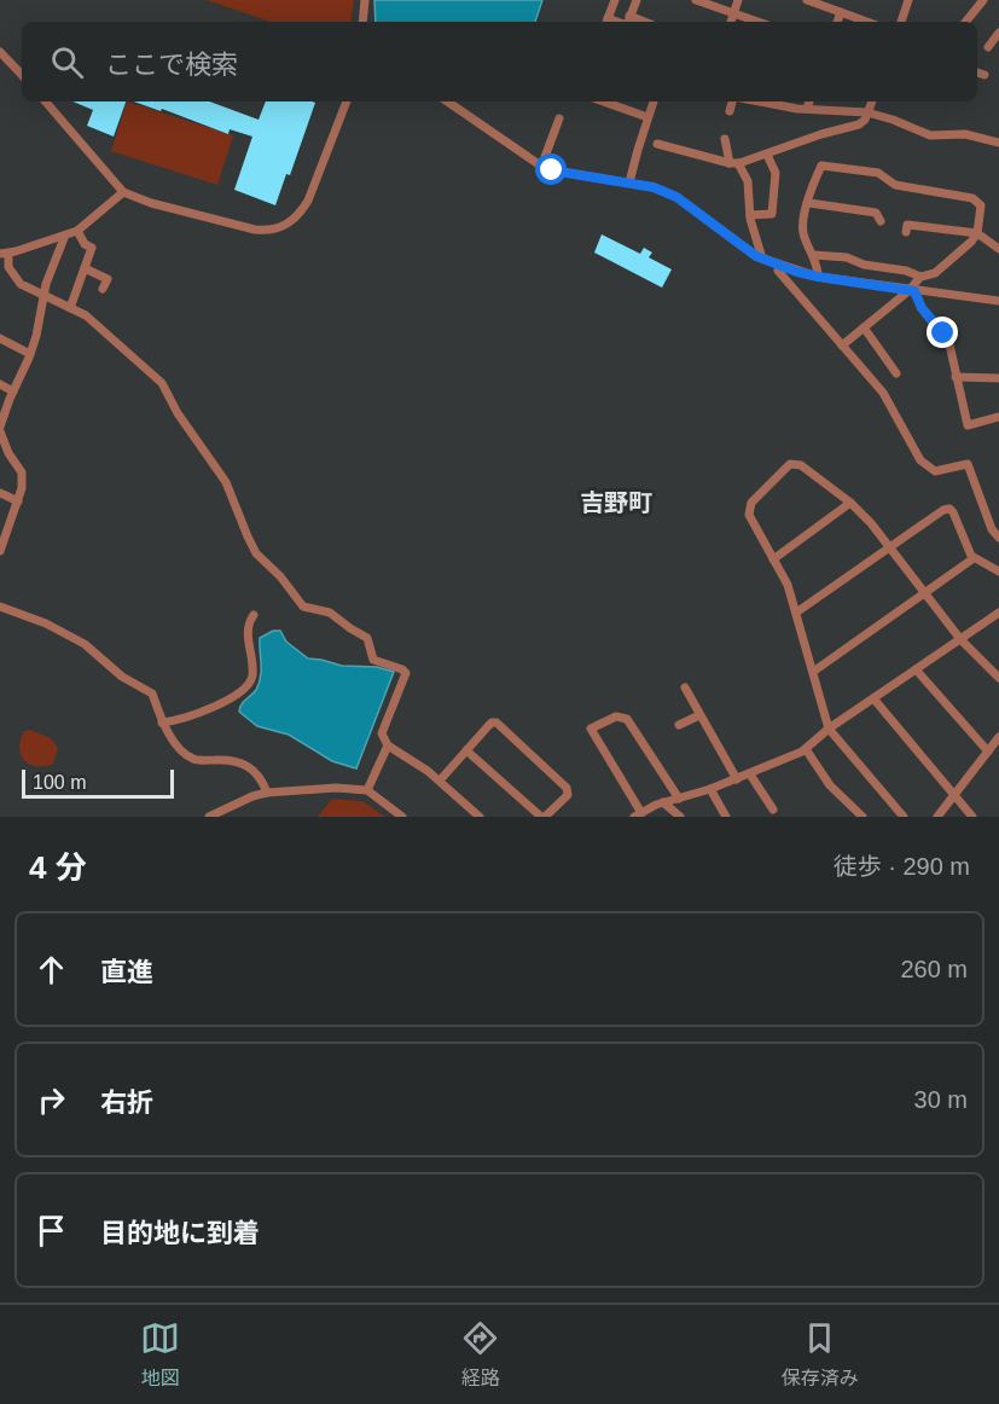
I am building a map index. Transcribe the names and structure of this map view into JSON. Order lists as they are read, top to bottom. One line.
{"districts":["吉野町"],"scale_bar":"100 m","page":{"search":"ここで検索","scale":"100 m","heading":["4 分","徒歩 · 290 m"],"list":[["直進","260 m"],["右折","30 m"],"目的地に到着"],"nav":["地図","経路","保存済み"]}}
